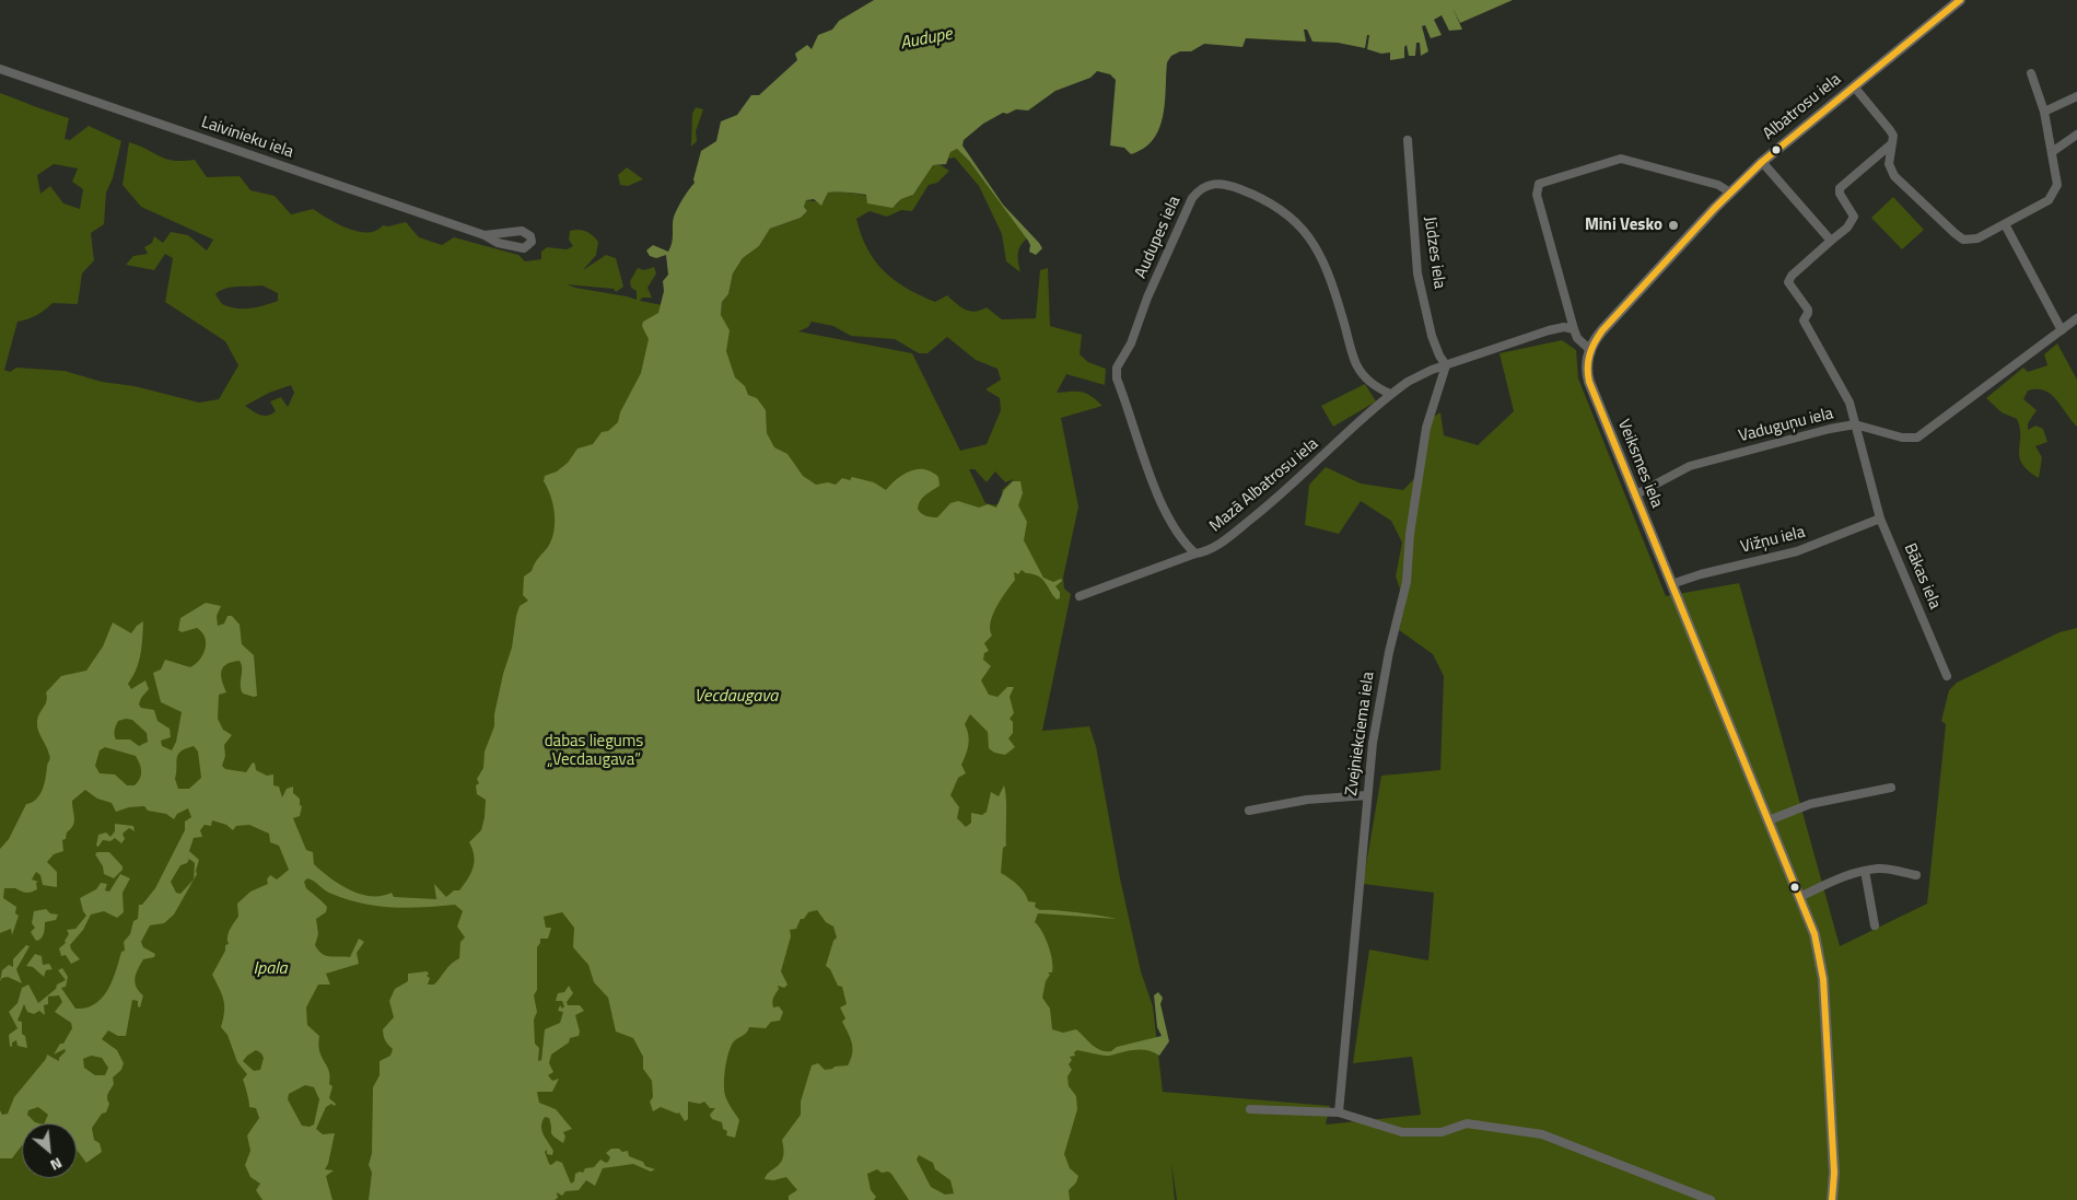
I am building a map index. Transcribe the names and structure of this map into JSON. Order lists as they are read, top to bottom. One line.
{"streets":{"main road":["Albatrosu iela","Veiksmes iela"],"street":["Laivinieku iela","Audupes iela","Jūdzes iela","Vaduguņu iela","Mazā Albatrosu iela","Vižņu iela","Bākas iela","Zvejniekciema iela"]},"crossings":[["Albatrosu iela","Veiksmes iela"],["Audupes iela","Mazā Albatrosu iela"],["Jūdzes iela","Zvejniekciema iela"],["Vaduguņu iela","Veiksmes iela"],["Vaduguņu iela","Bākas iela"],["Veiksmes iela","Vižņu iela"],["Vižņu iela","Bākas iela"]],"water":["Audupe","Vecdaugava","Ipala"],"parks":["dabas liegums „Vecdaugava”"],"places":["Mini Vesko"],"north":"bottom right"}
